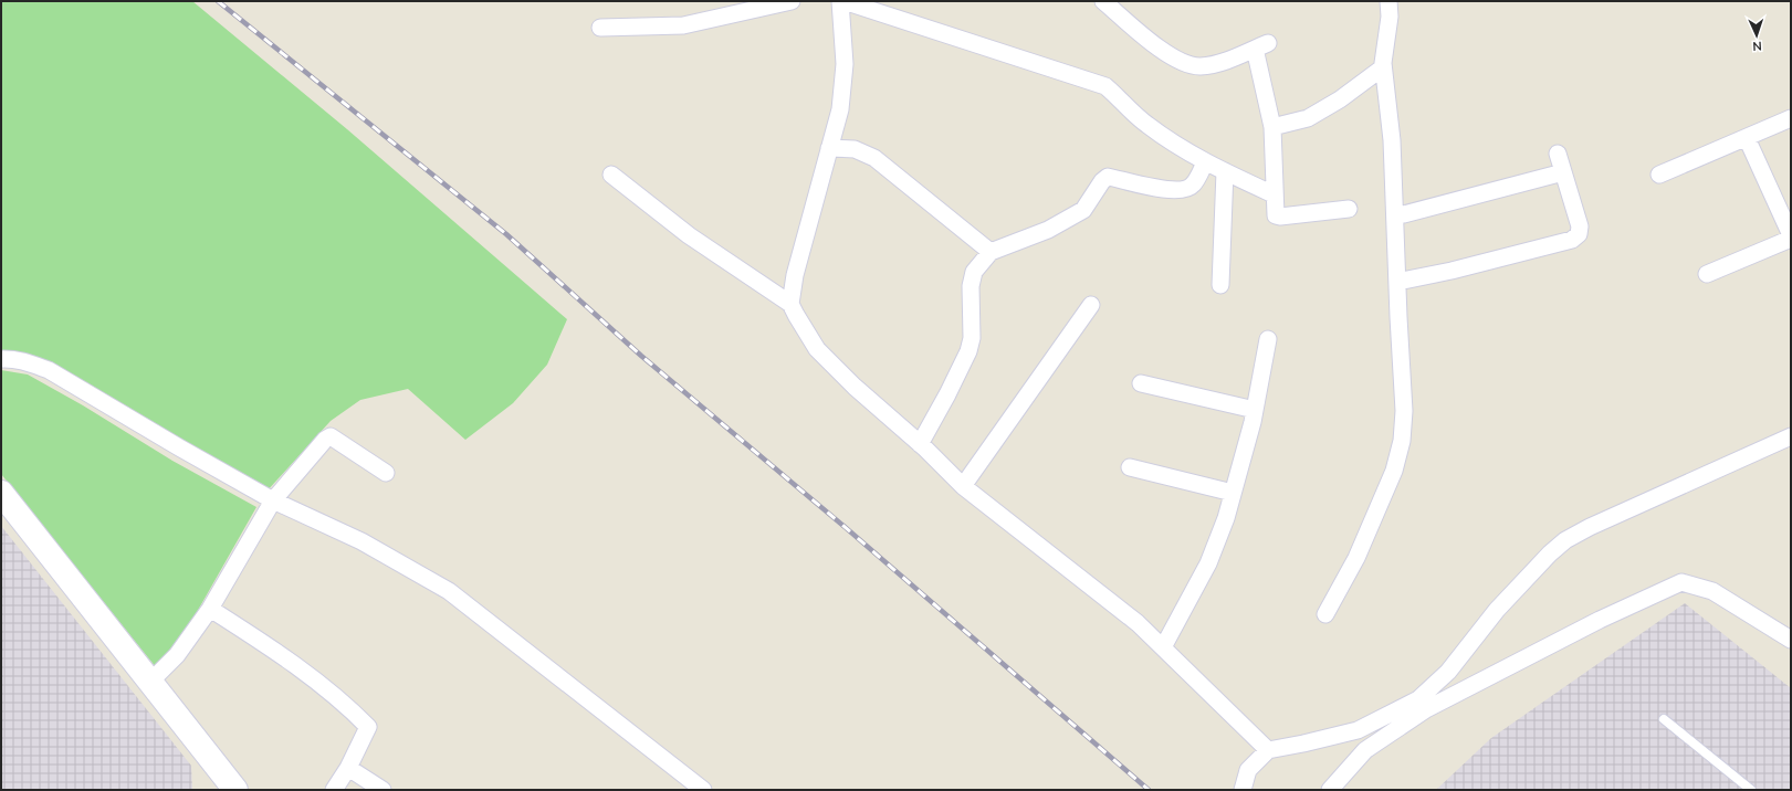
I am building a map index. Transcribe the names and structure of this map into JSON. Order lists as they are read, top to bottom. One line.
{"north":"bottom"}
